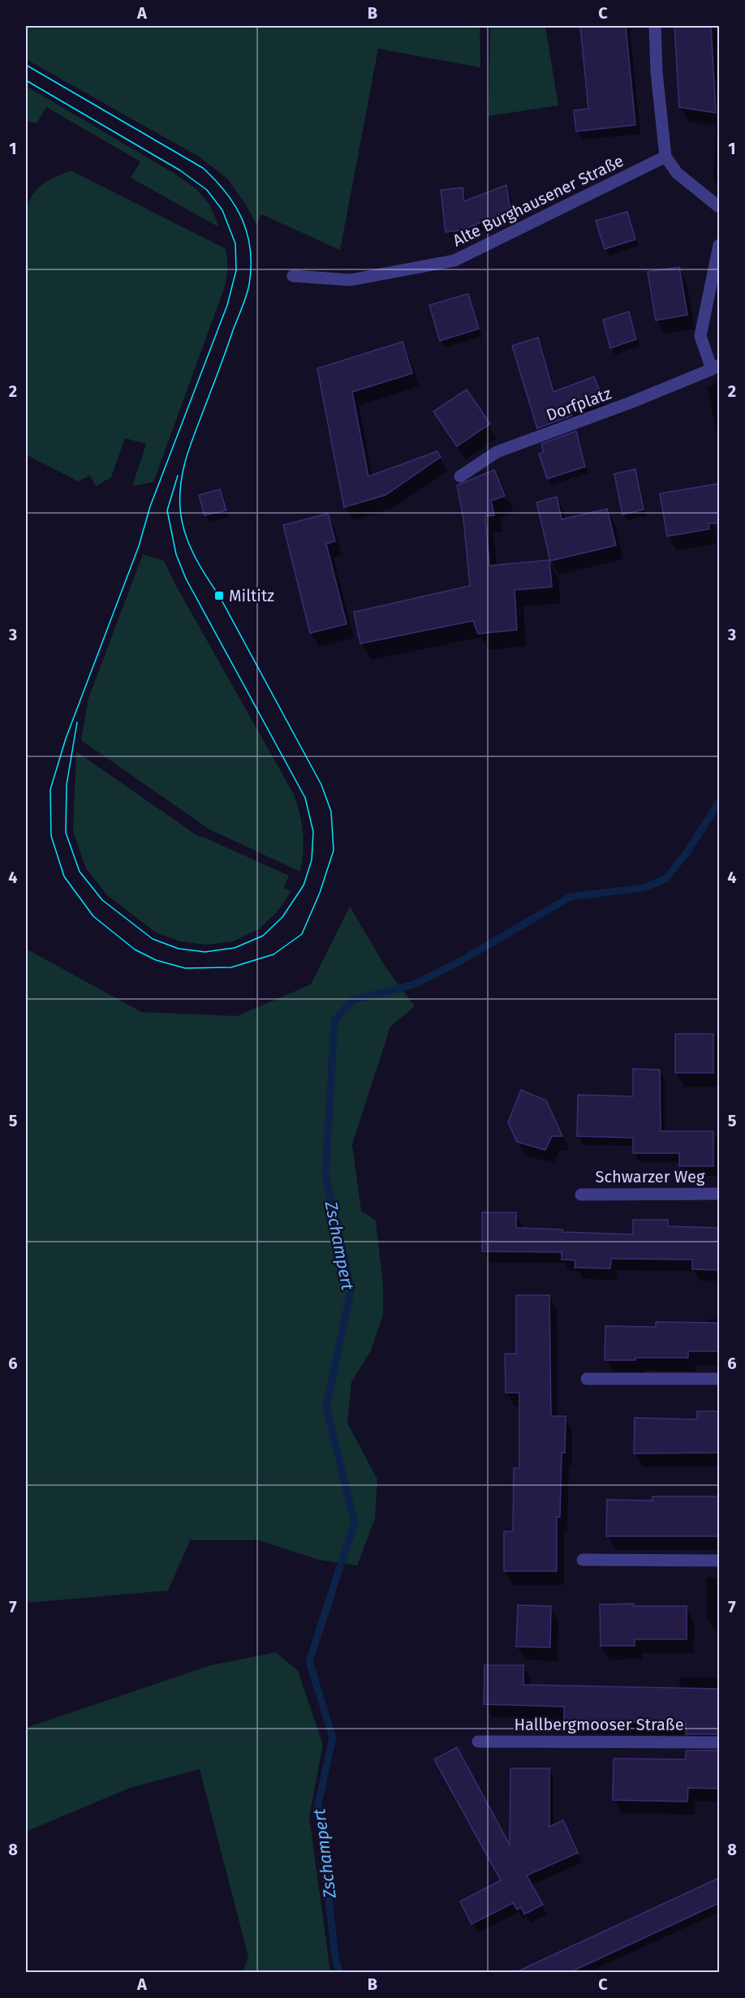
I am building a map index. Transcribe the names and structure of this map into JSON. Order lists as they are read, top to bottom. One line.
{"streets":{"street":["Alte Burghausener Straße","Dorfplatz","Schwarzer Weg","Hallbergmooser Straße"]},"water":["Zschampert"],"places":{"transit":["Miltitz"]},"grid":{"columns":["A","B","C"],"rows":["1","2","3","4","5","6","7","8"]}}
